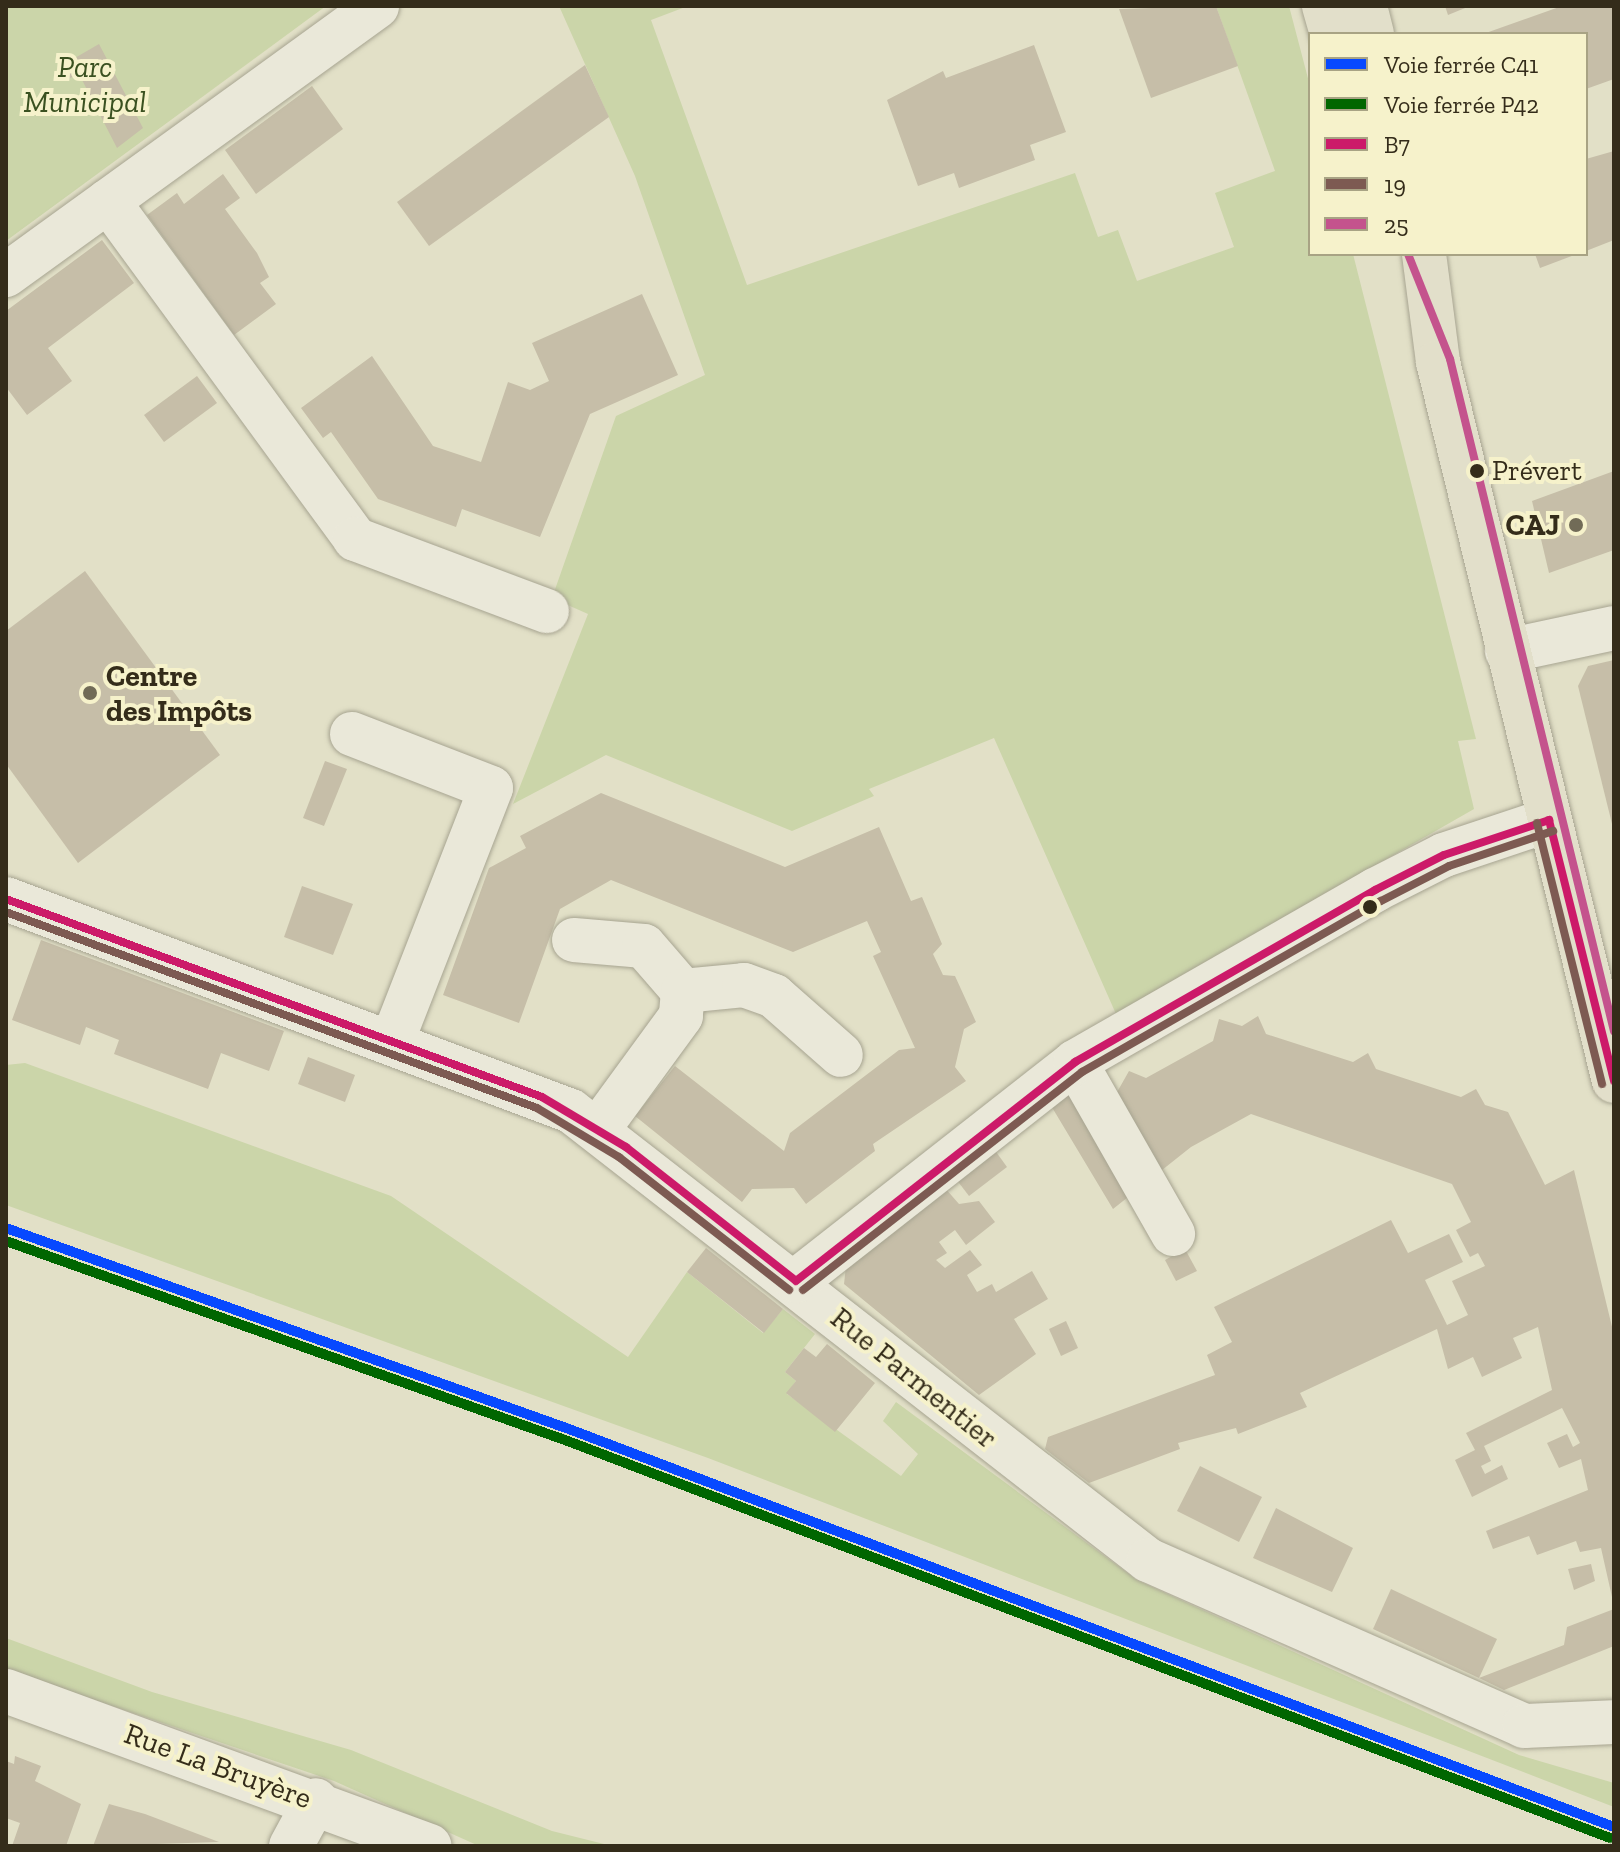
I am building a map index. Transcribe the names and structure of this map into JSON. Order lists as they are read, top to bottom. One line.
{"streets":{"street":["Rue Parmentier","Rue La Bruyère"]},"parks":["Parc Municipal"],"places":["Prévert","CAJ","Centre des Impôts"],"lines":["transit line 25","transit line B7","transit line 19","rail line C41","rail line P42"],"legend":["Voie ferrée C41","Voie ferrée P42","B7","19","25"]}
